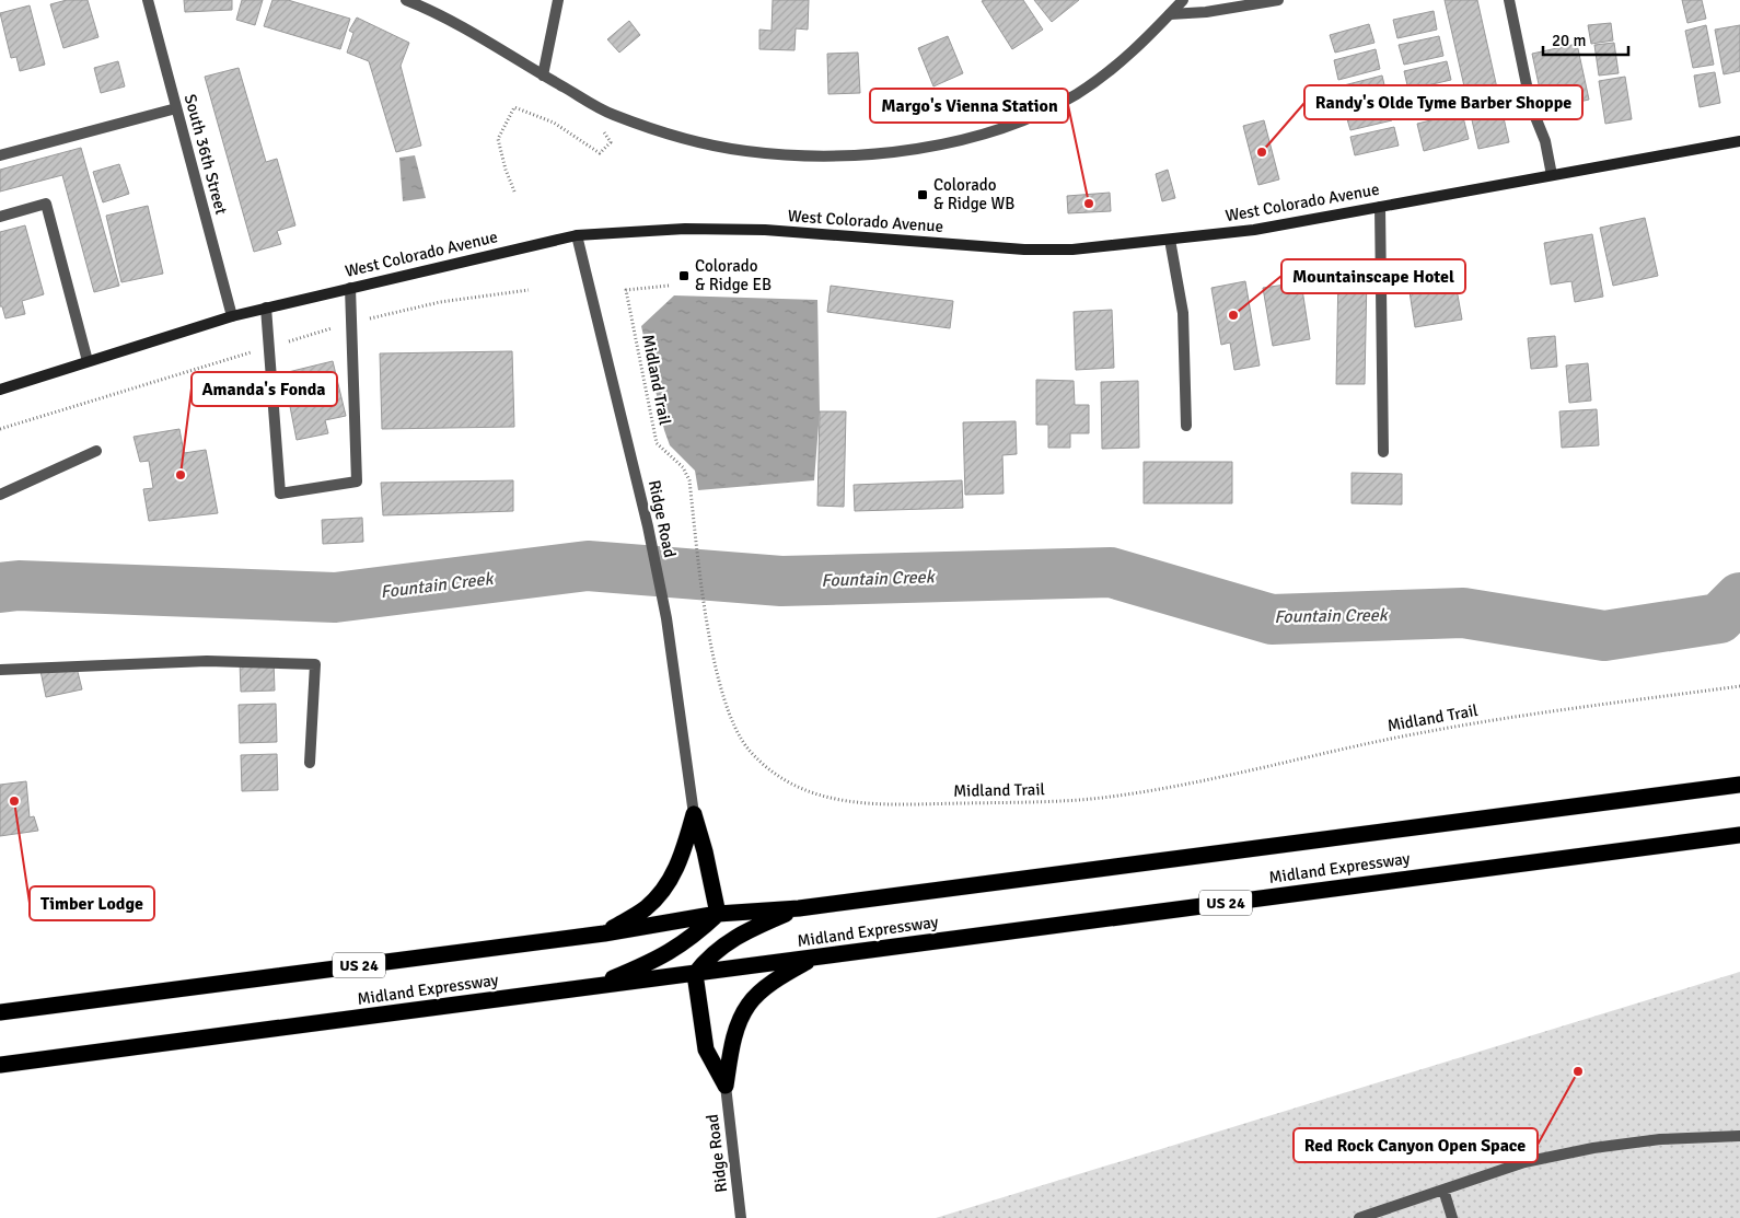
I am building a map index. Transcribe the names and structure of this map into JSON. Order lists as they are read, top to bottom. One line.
{"streets":{"highway":["Midland Expressway","US 24"],"main road":["West Colorado Avenue"],"street":["South 36th Street","Ridge Road"],"path":["Midland Trail"]},"crossings":[["South 36th Street","West Colorado Avenue"],["West Colorado Avenue","Ridge Road"]],"water":["Fountain Creek"],"places":{"other":["Randy's Olde Tyme Barber Shoppe","Margo's Vienna Station","Mountainscape Hotel","Amanda's Fonda","Timber Lodge","Red Rock Canyon Open Space"],"transit":["Colorado & Ridge WB","Colorado & Ridge EB"]},"scale_bar":"20 m"}
